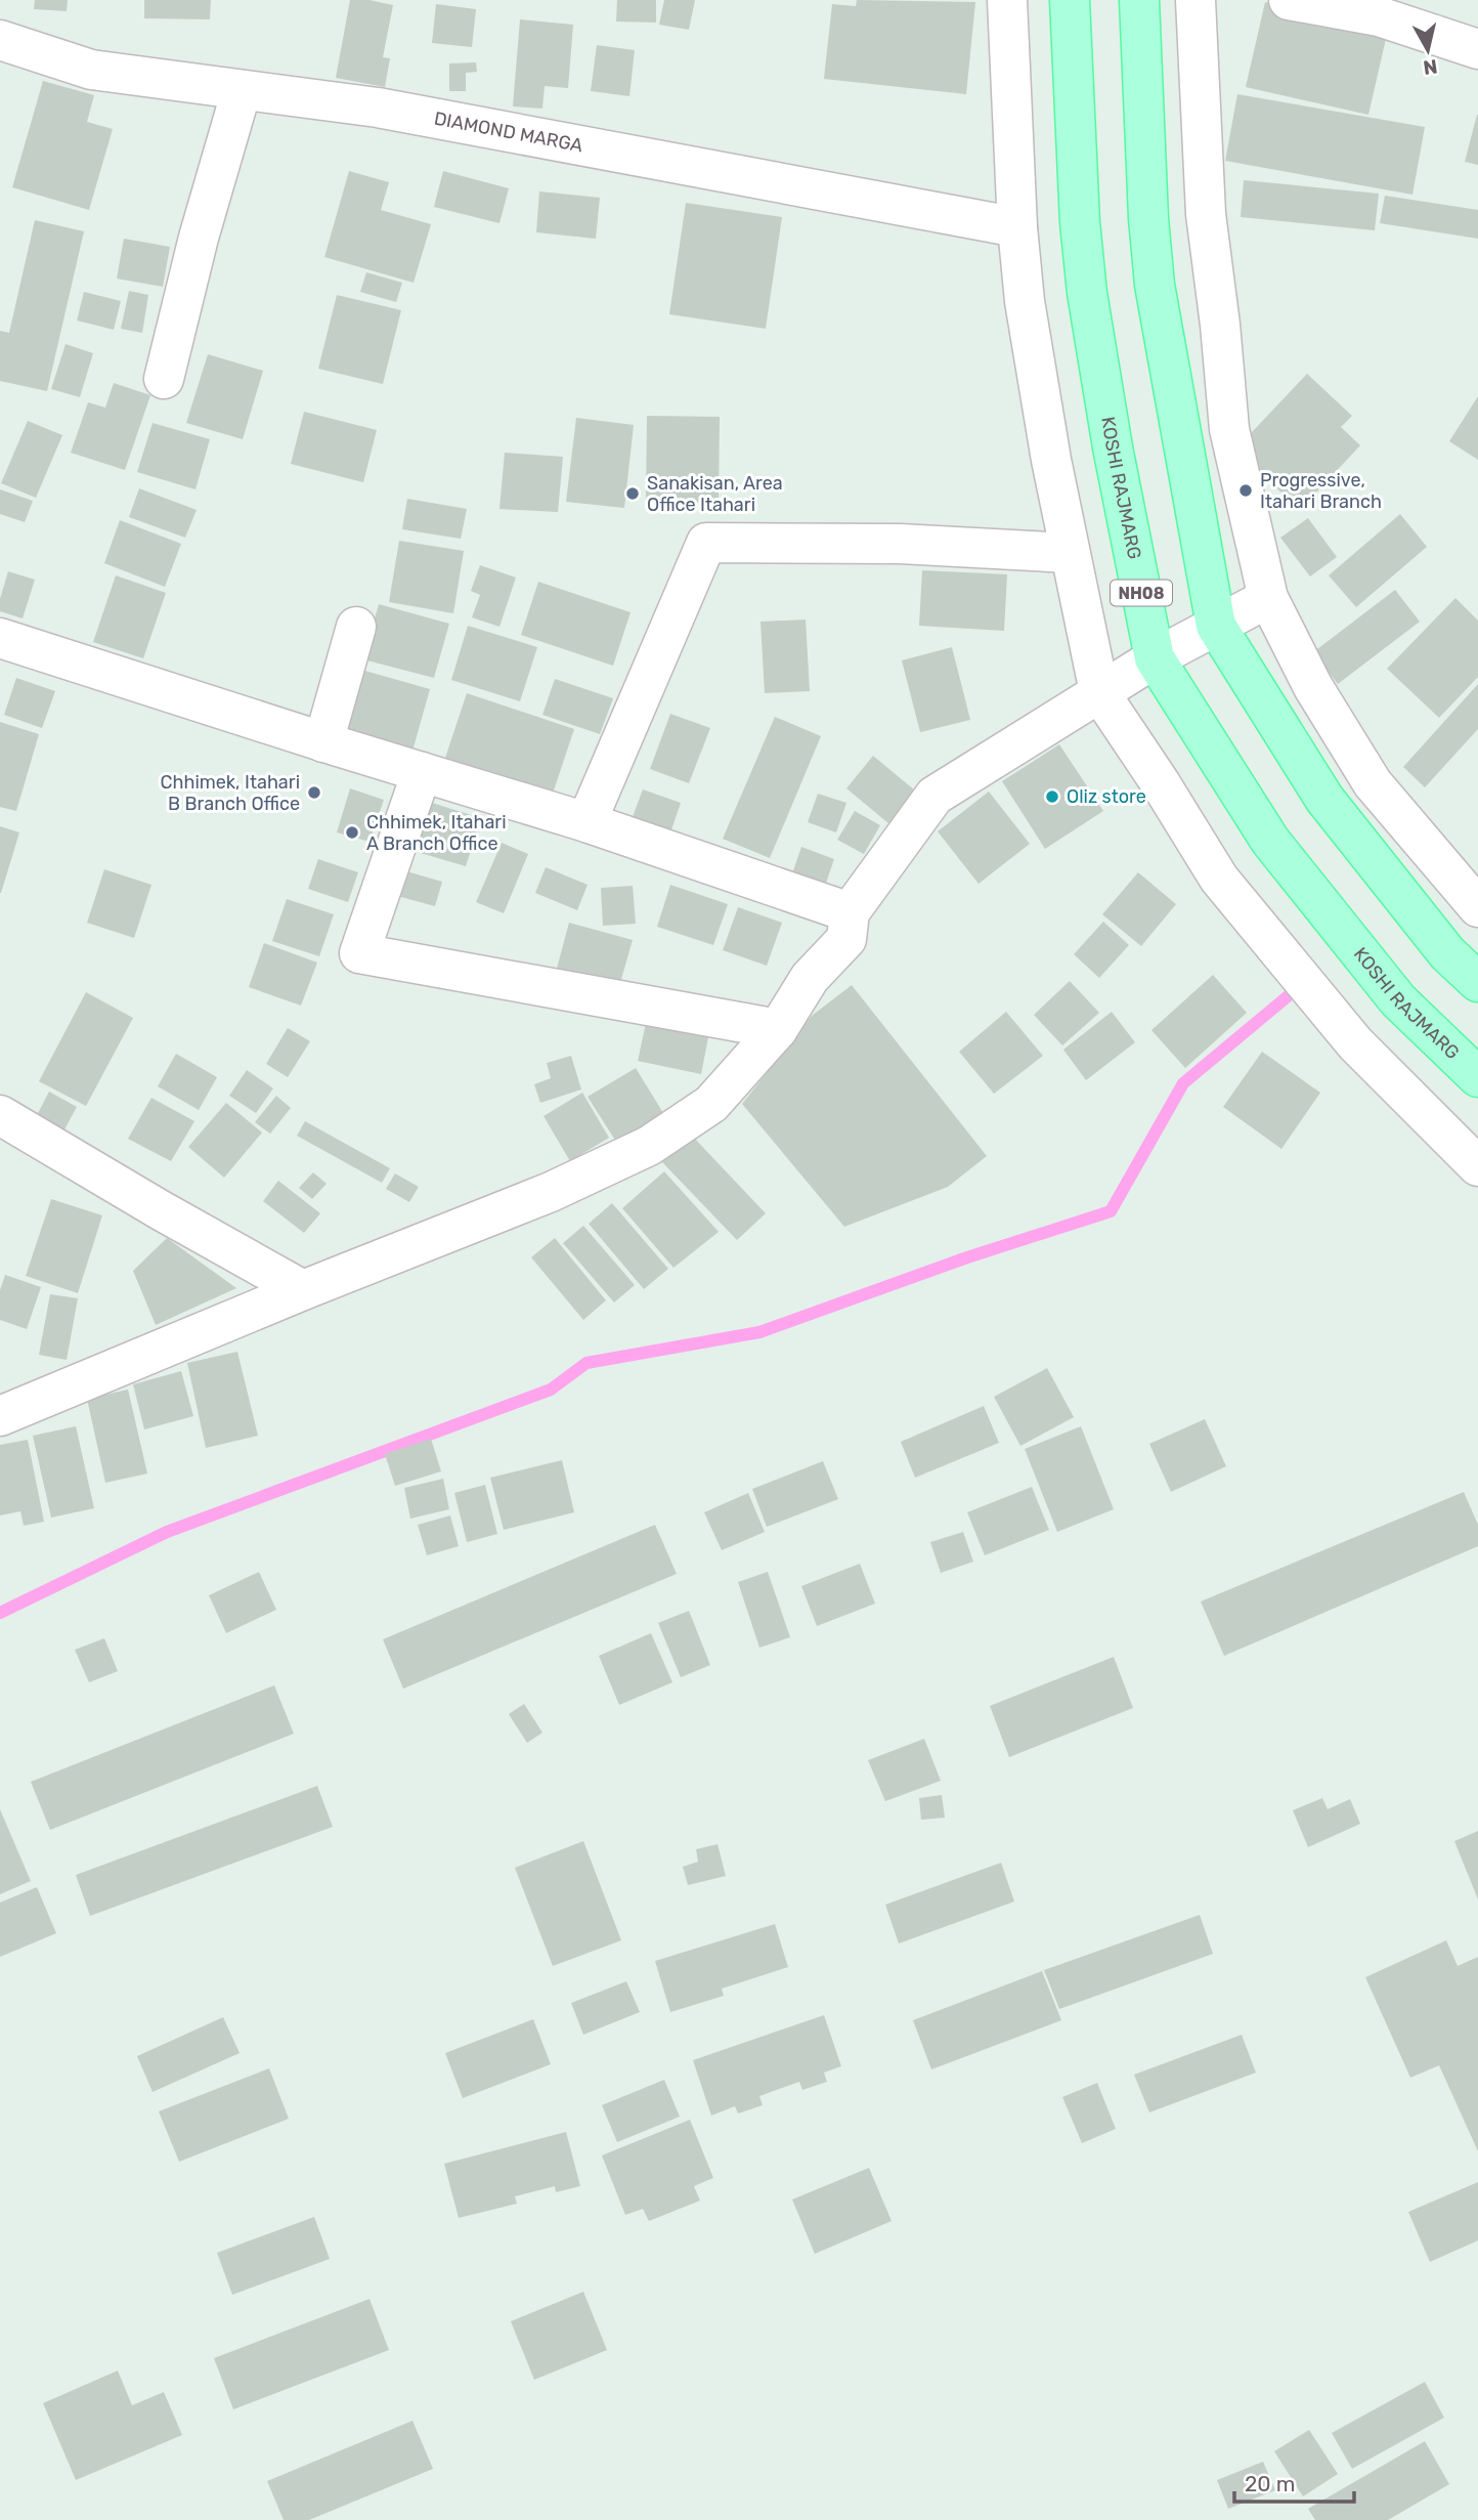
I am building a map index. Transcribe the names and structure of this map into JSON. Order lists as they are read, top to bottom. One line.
{"streets":{"main road":["KOSHI RAJMARG","NH08"],"street":["DIAMOND MARGA"]},"places":["Progressive, Itahari Branch","Sanakisan, Area Office Itahari","Chhimek, Itahari B Branch Office","Oliz store","Chhimek, Itahari A Branch Office"],"scale_bar":"20 m","north":"bottom"}
